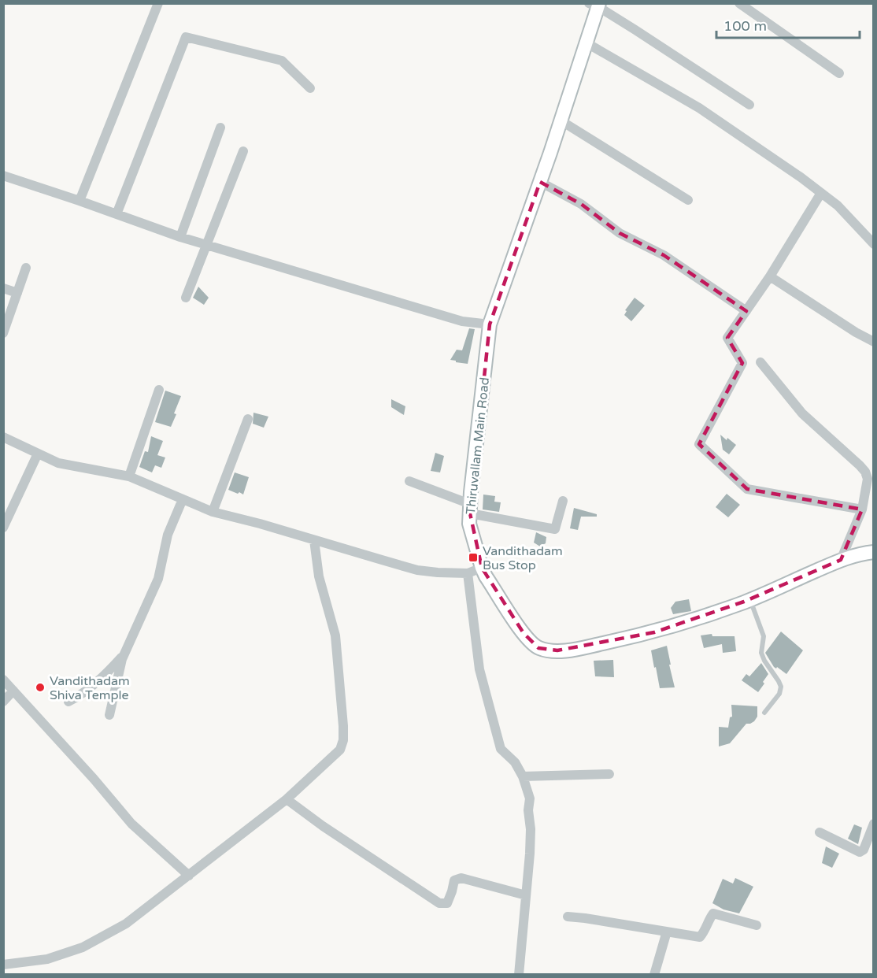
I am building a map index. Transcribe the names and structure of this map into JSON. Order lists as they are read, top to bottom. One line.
{"streets":{"main road":["Thiruvallam Main Road"]},"places":{"transit":["Vandithadam Bus Stop"],"other":["Vandithadam Shiva Temple"]},"scale_bar":"100 m"}
